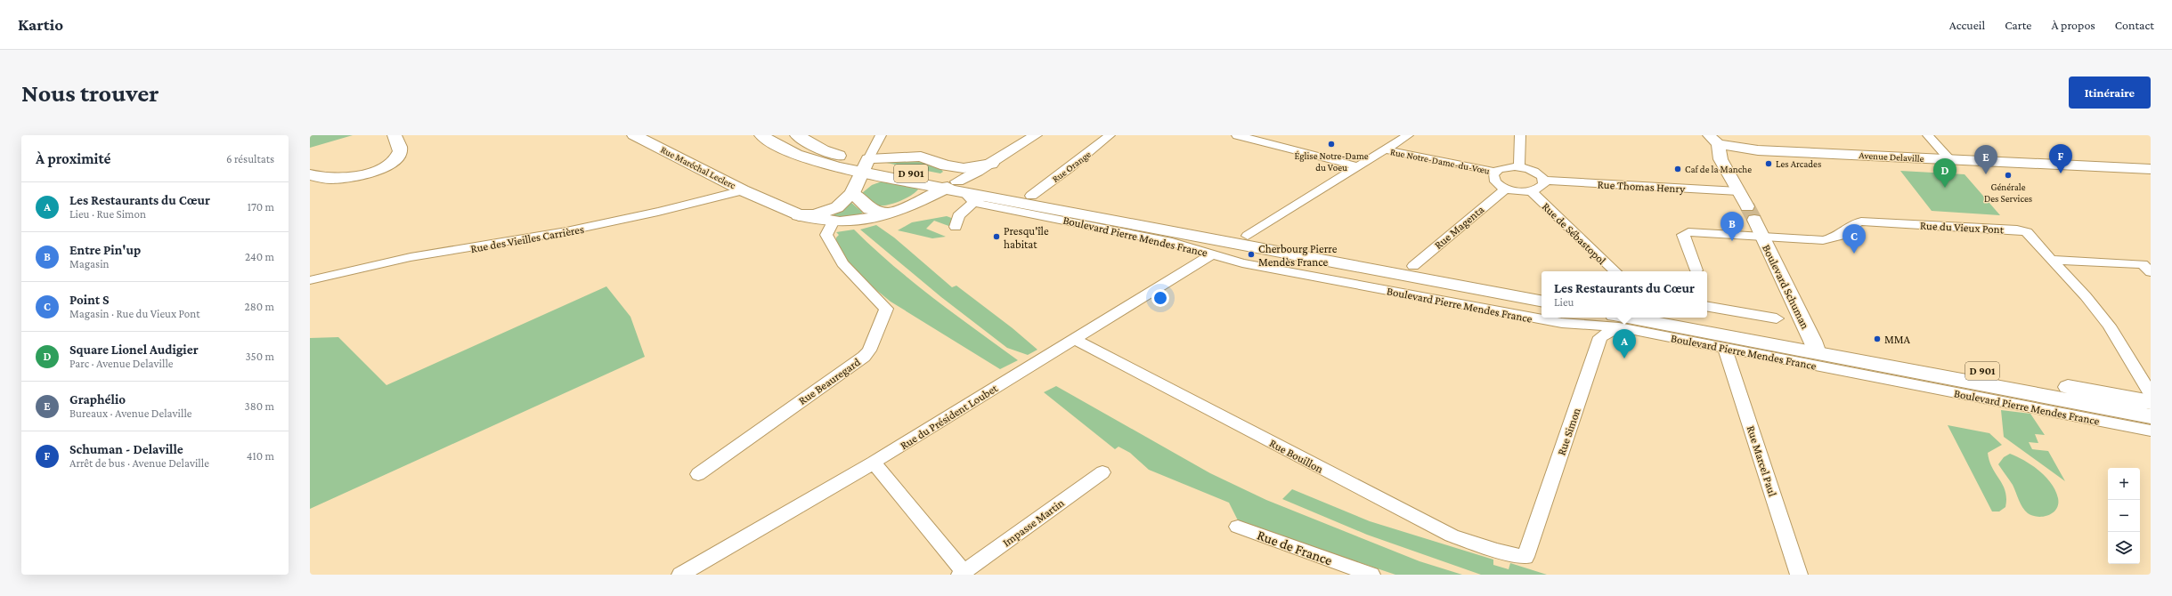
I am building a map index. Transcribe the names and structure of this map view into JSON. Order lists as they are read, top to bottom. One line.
{"streets":{"main road":["Rue Maréchal Leclerc","D 901","Boulevard Pierre Mendes France"],"street":["Avenue Delaville","Rue Notre-Dame-du-Vœu","Rue Orange","Rue Thomas Henry","Rue Magenta","Rue du Vieux Pont","Rue de Sébastopol","Rue des Vieilles Carrières","Boulevard Schuman","Rue Beauregard","Rue du Président Loubet","Rue Simon","Rue Bouillon","Rue Marcel Paul","Impasse Martin","Rue de France"]},"crossings":[["Avenue Delaville","Boulevard Schuman"],["Rue Orange","Boulevard Pierre Mendes France"],["Rue Maréchal Leclerc","Boulevard Pierre Mendes France"],["Rue Maréchal Leclerc","Rue des Vieilles Carrières"],["Rue Maréchal Leclerc","Rue Beauregard"],["D 901","Boulevard Pierre Mendes France"],["Rue Thomas Henry","Boulevard Schuman"],["Rue Magenta","Boulevard Pierre Mendes France"],["Rue du Vieux Pont","Boulevard Schuman"],["Boulevard Pierre Mendes France","Boulevard Schuman"],["Boulevard Pierre Mendes France","Rue du Président Loubet"],["Boulevard Pierre Mendes France","Rue Simon"],["Boulevard Pierre Mendes France","Rue Marcel Paul"],["Rue du Président Loubet","Rue Bouillon"],["Rue du Président Loubet","Impasse Martin"],["Rue Simon","Rue Bouillon"]],"places":["Église Notre-Dame du Voeu","Les Arcades","Caf de la Manche","Générale Des Services","Presqu'île habitat","Cherbourg Pierre Mendès France","MMA"],"page":{"header":"Kartio","nav":["Accueil","Carte","À propos","Contact"],"buttons":"Itinéraire","title":"Nous trouver","heading":["À proximité","6 résultats"],"pins":["F","E","D","B","C","A"],"list":[{"mark":"A","name":"Les Restaurants du Cœur","note":"Lieu · Rue Simon","value":"170 m"},{"mark":"B","name":"Entre Pin'up","note":"Magasin","value":"240 m"},{"mark":"C","name":"Point S","note":"Magasin · Rue du Vieux Pont","value":"280 m"},{"mark":"D","name":"Square Lionel Audigier","note":"Parc · Avenue Delaville","value":"350 m"},{"mark":"E","name":"Graphélio","note":"Bureaux · Avenue Delaville","value":"380 m"},{"mark":"F","name":"Schuman - Delaville","note":"Arrêt de bus · Avenue Delaville","value":"410 m"}],"popup":["Les Restaurants du Cœur","Lieu"],"map_buttons":["+","−"]}}
